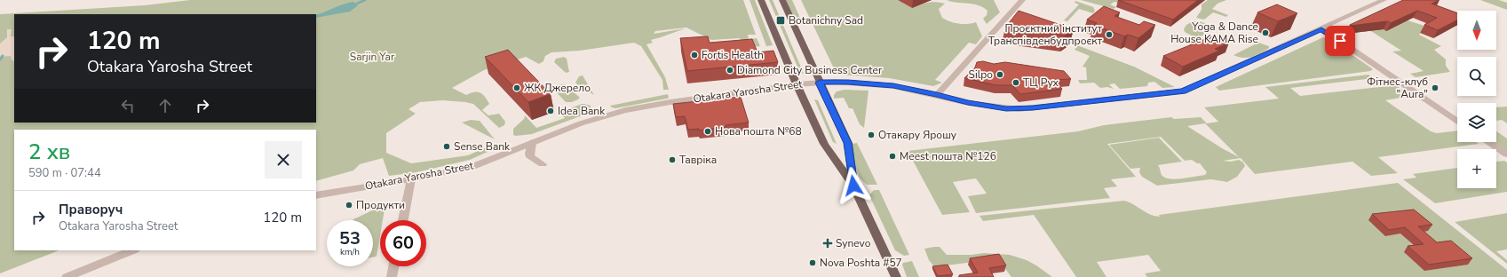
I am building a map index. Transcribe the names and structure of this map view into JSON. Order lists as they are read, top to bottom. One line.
{"streets":{"street":["Otakara Yarosha Street"]},"parks":["Sarjin Yar"],"places":{"transit":["Botanichny Sad"],"other":["Yoga & Dance House KAMA Rise","Проєктний інститут Транспівденбудпроєкт","Fortis Health","Diamond City Business Center","Silpo","ТЦ Рух","ЖК Джерело","Фітнес-клуб \"Aura\"","Idea Bank","Нова пошта №68","Отакару Ярошу","Sense Bank","Meest пошта №126","Тавріка","Продукти","Nova Poshta #57"],"health":["Synevo"]},"north":"bottom","page":{"map_buttons":"+","turn":["120 m","Otakara Yarosha Street"],"heading":["2 хв","590 m · 07:44"],"list":[{"name":"Праворуч","note":"Otakara Yarosha Street","value":"120 m"}],"speed":"53 km/h","limit":"60"}}
